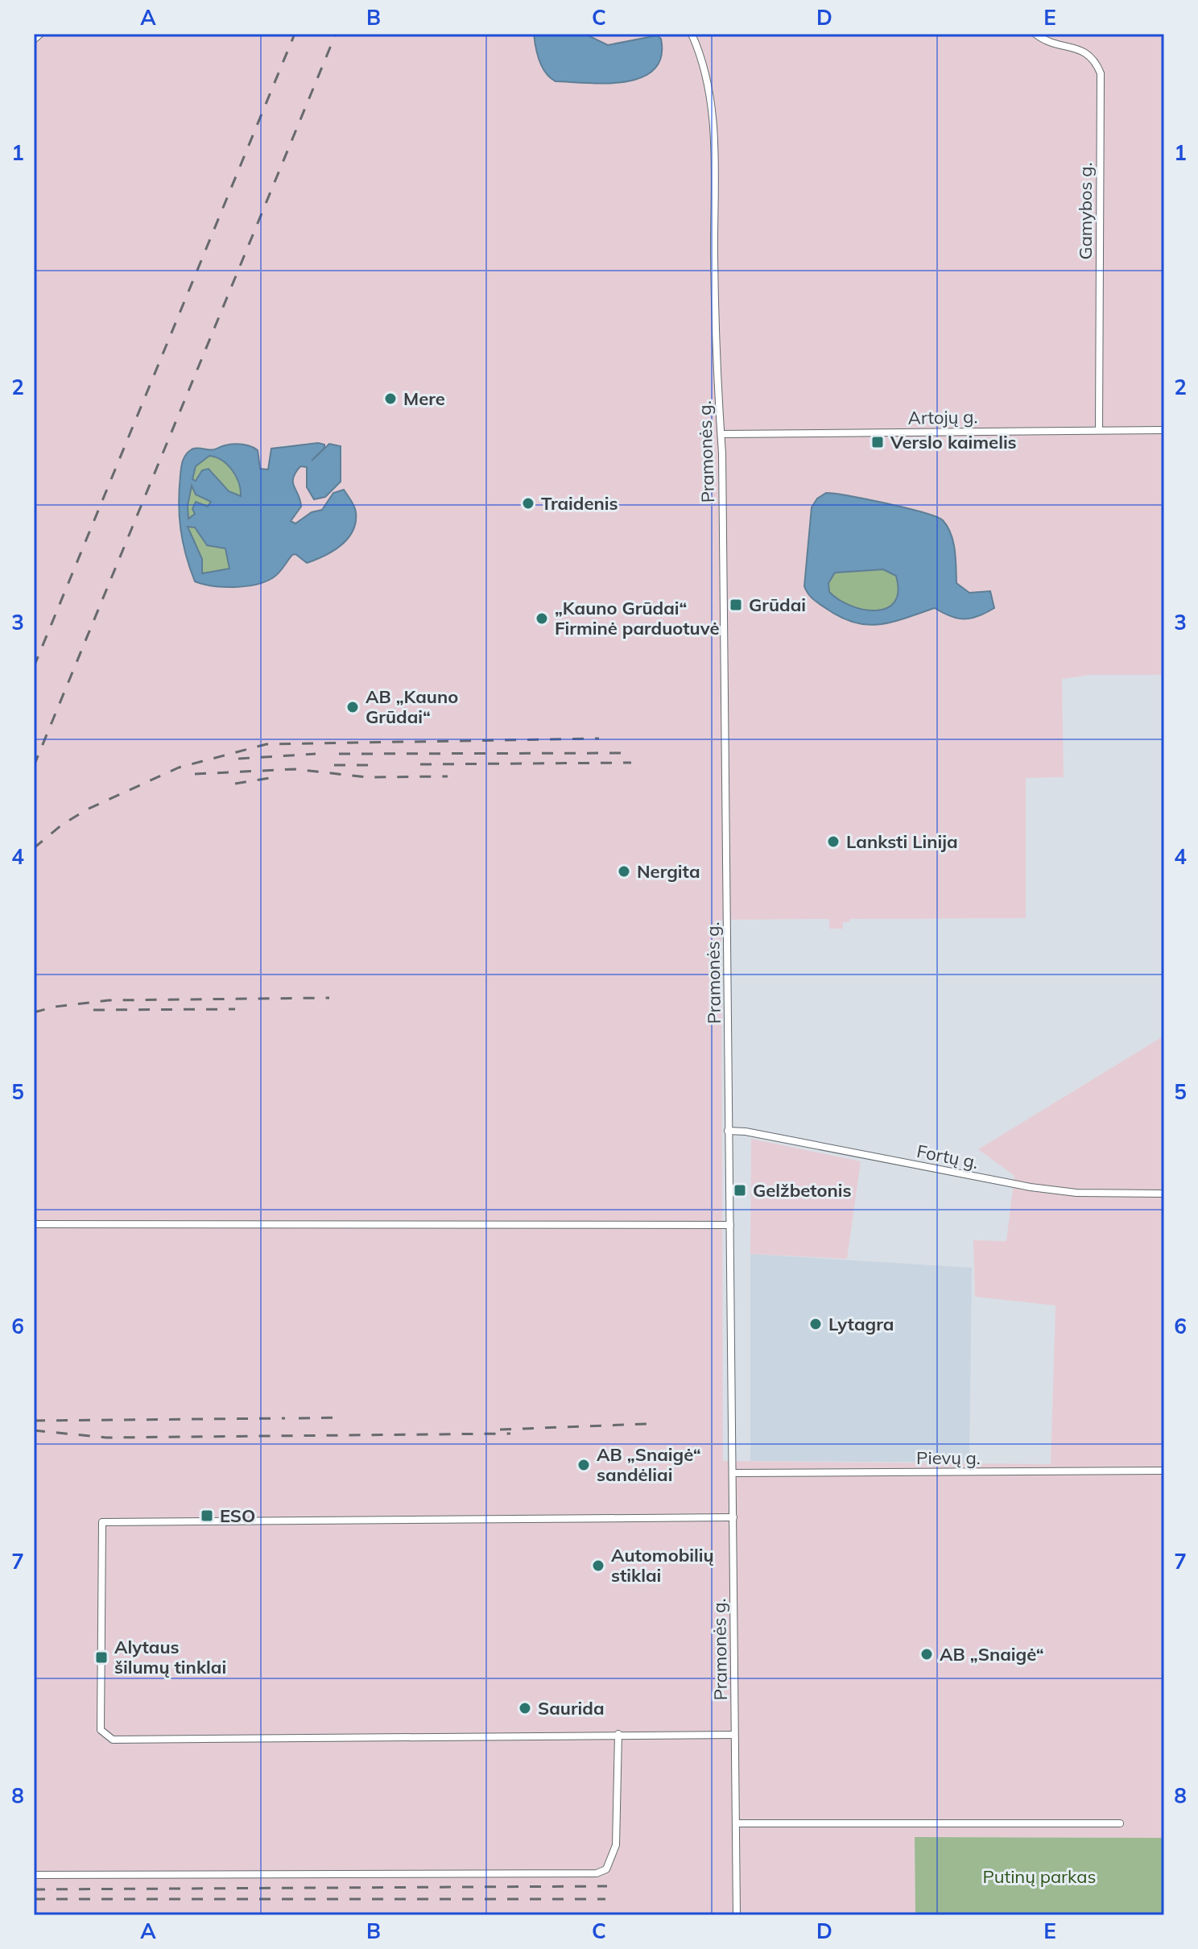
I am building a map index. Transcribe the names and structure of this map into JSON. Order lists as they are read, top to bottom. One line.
{"streets":{"street":["Gamybos g.","Artojų g.","Pramonės g.","Fortų g.","Pievų g."]},"crossings":[["Gamybos g.","Artojų g."],["Artojų g.","Pramonės g."],["Pramonės g.","Fortų g."],["Pramonės g.","Pievų g."]],"parks":["Putinų parkas"],"places":{"other":["Mere","Traidenis","„Kauno Grūdai“ Firminė parduotuvė","AB „Kauno Grūdai“","Lanksti Linija","Nergita","Lytagra","AB „Snaigė“ sandėliai","Automobilių stiklai","AB „Snaigė“","Saurida"],"transit":["Verslo kaimelis","Grūdai","Gelžbetonis","ESO","Alytaus šilumų tinklai"]},"grid":{"columns":["A","B","C","D","E"],"rows":["1","2","3","4","5","6","7","8"]}}
